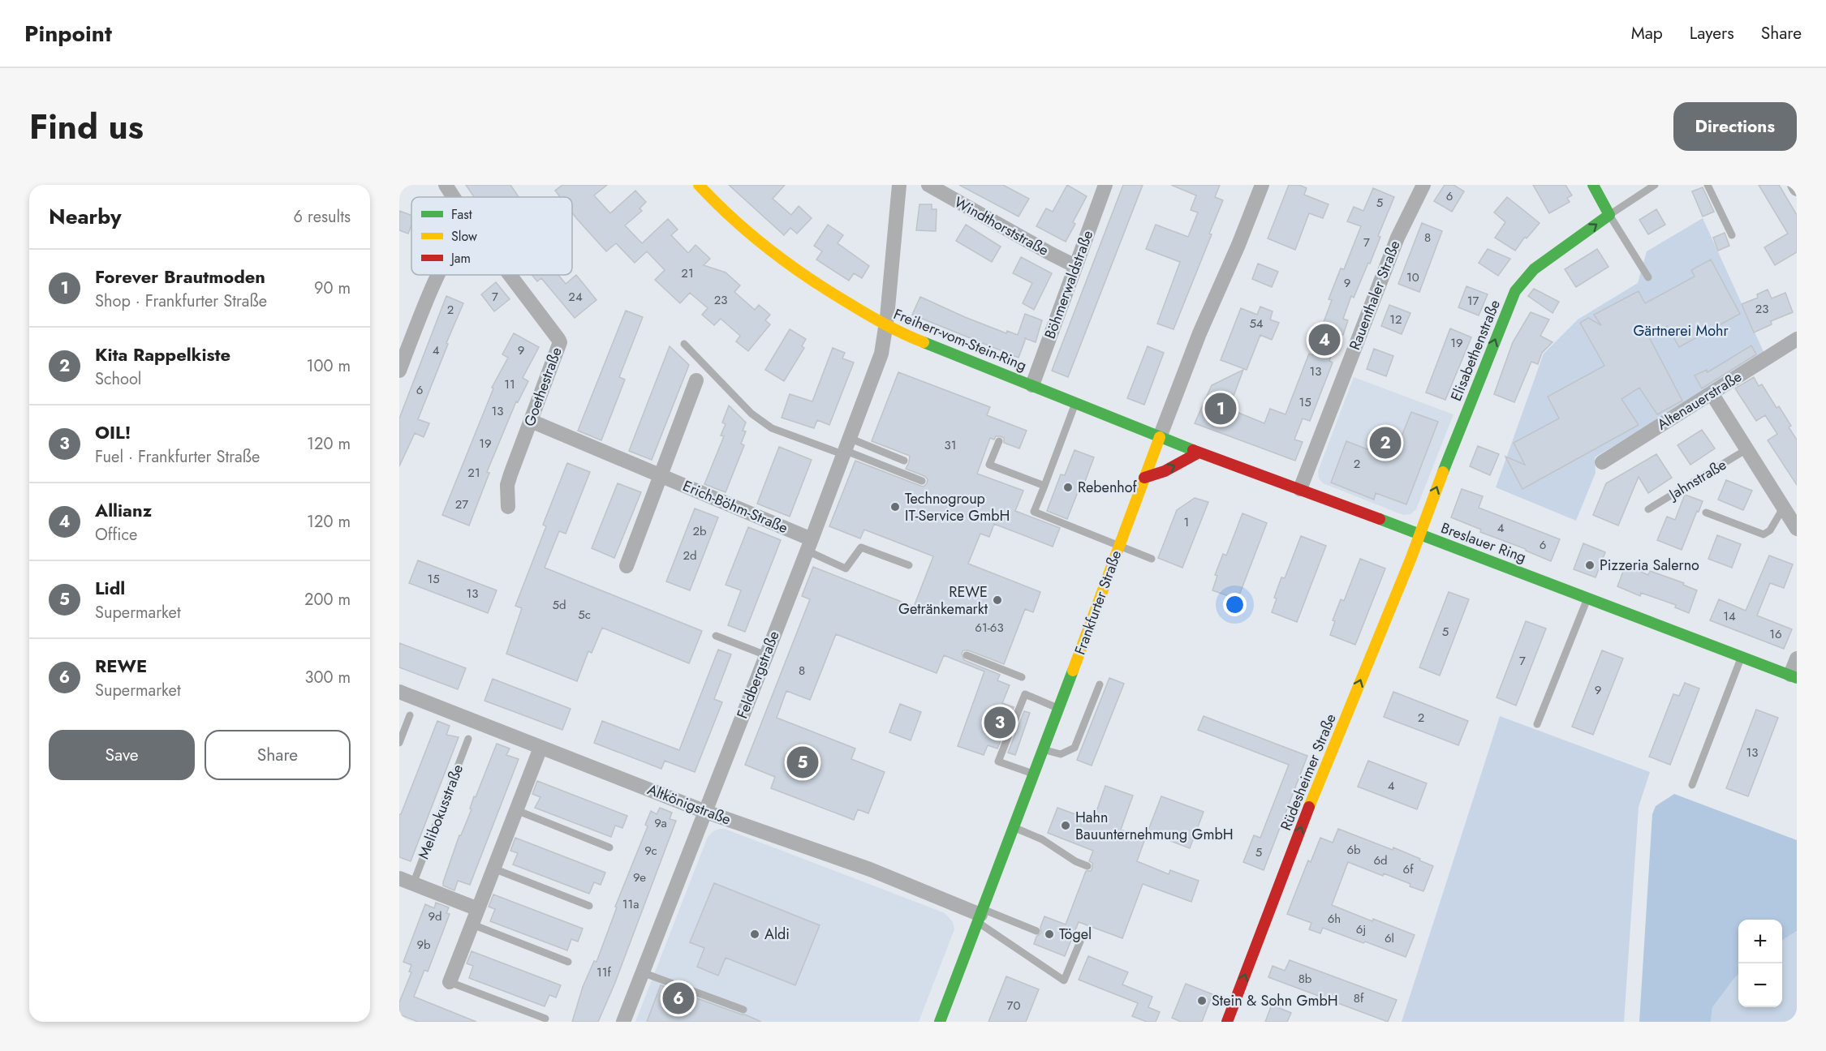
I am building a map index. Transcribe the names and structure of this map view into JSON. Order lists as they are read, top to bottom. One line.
{"streets":{"street":["Windthorststraße","Böhmerwaldstraße","Rauenthaler Straße","Freiherr-vom-Stein-Ring","Elisabethenstraße","Goethestraße","Altenauerstraße","Erich-Böhm-Straße","Breslauer Ring","Frankfurter Straße","Feldbergstraße","Rüdesheimer Straße","Altkönigstraße","Melibokusstraße"],"lane":["Jahnstraße"]},"crossings":[["Windthorststraße","Böhmerwaldstraße"],["Böhmerwaldstraße","Freiherr-vom-Stein-Ring"],["Rauenthaler Straße","Breslauer Ring"],["Freiherr-vom-Stein-Ring","Breslauer Ring"],["Freiherr-vom-Stein-Ring","Frankfurter Straße"],["Freiherr-vom-Stein-Ring","Feldbergstraße"],["Elisabethenstraße","Breslauer Ring"],["Elisabethenstraße","Rüdesheimer Straße"],["Goethestraße","Erich-Böhm-Straße"],["Erich-Böhm-Straße","Feldbergstraße"],["Breslauer Ring","Frankfurter Straße"],["Breslauer Ring","Rüdesheimer Straße"],["Frankfurter Straße","Altkönigstraße"],["Feldbergstraße","Altkönigstraße"]],"one_way":["Elisabethenstraße","Rüdesheimer Straße"],"parks":["Gärtnerei Mohr"],"places":["Rebenhof","Technogroup IT-Service GmbH","Pizzeria Salerno","REWE Getränkemarkt","Hahn Bauunternehmung GmbH","Aldi","Tögel","Stein & Sohn GmbH"],"house_numbers":["6","5","8","7","21","10","9","7","24","23","17","23","2","12","54","19","4","9","13","11","6","15","13","19","31","2","21","27","1","4","2b","6","2d","15","13","5d","5c","14","61-63","5","16","7","8","9","2","13","4","9a","6b","9c","5","6d","6f","9e","11a","9d","6h","6j","6l","9b","11f","8b","8f","70"],"legend":["Fast","Slow","Jam"],"page":{"header":"Pinpoint","nav":["Map","Layers","Share"],"title":"Find us","buttons":["Directions",["Save","Share"]],"heading":["Nearby","6 results"],"list":[{"mark":"1","name":"Forever Brautmoden","note":"Shop · Frankfurter Straße","value":"90 m"},{"mark":"2","name":"Kita Rappelkiste","note":"School","value":"100 m"},{"mark":"3","name":"OIL!","note":"Fuel · Frankfurter Straße","value":"120 m"},{"mark":"4","name":"Allianz","note":"Office","value":"120 m"},{"mark":"5","name":"Lidl","note":"Supermarket","value":"200 m"},{"mark":"6","name":"REWE","note":"Supermarket","value":"300 m"}],"pins":["4","1","2","3","5","6"],"map_buttons":["+","−"]}}
